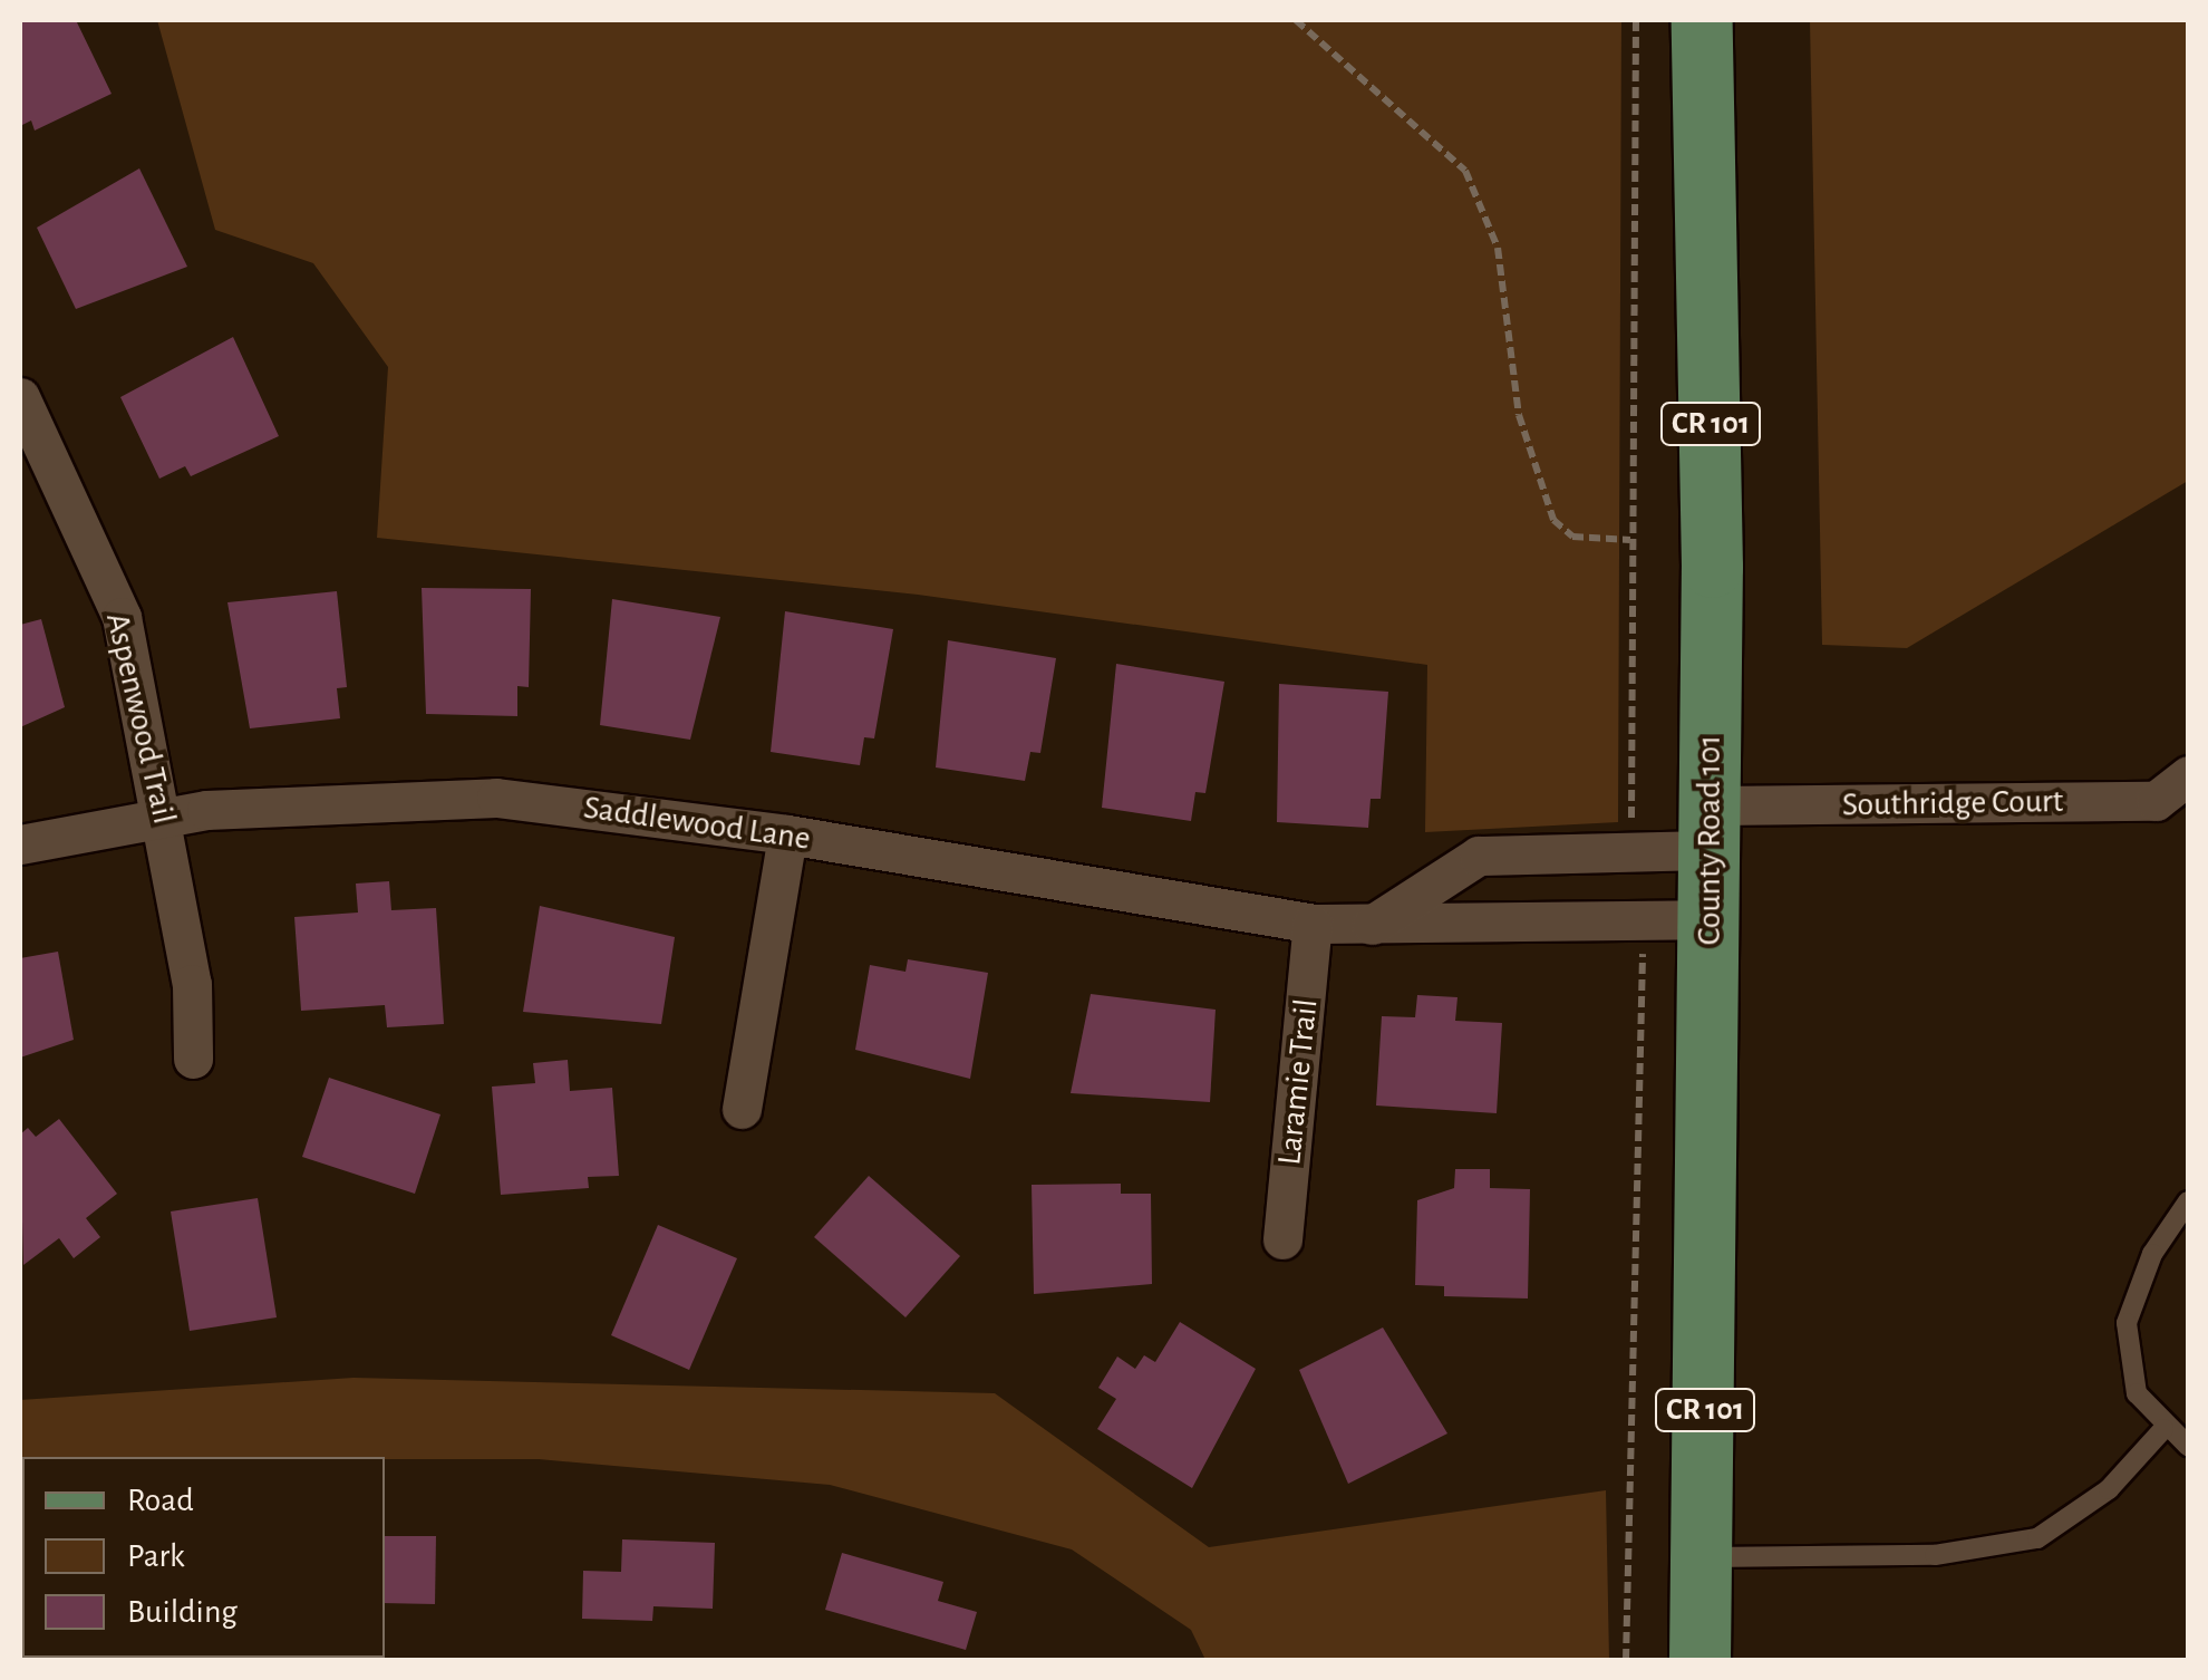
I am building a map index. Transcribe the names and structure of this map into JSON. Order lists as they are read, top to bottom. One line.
{"streets":{"main road":["CR 101","County Road 101"],"street":["Aspenwood Trail","Southridge Court","Saddlewood Lane","Laramie Trail"]},"crossings":[["Aspenwood Trail","Saddlewood Lane"],["Southridge Court","County Road 101"],["Saddlewood Lane","County Road 101"],["Saddlewood Lane","Laramie Trail"]],"legend":["Road","Park","Building"]}
